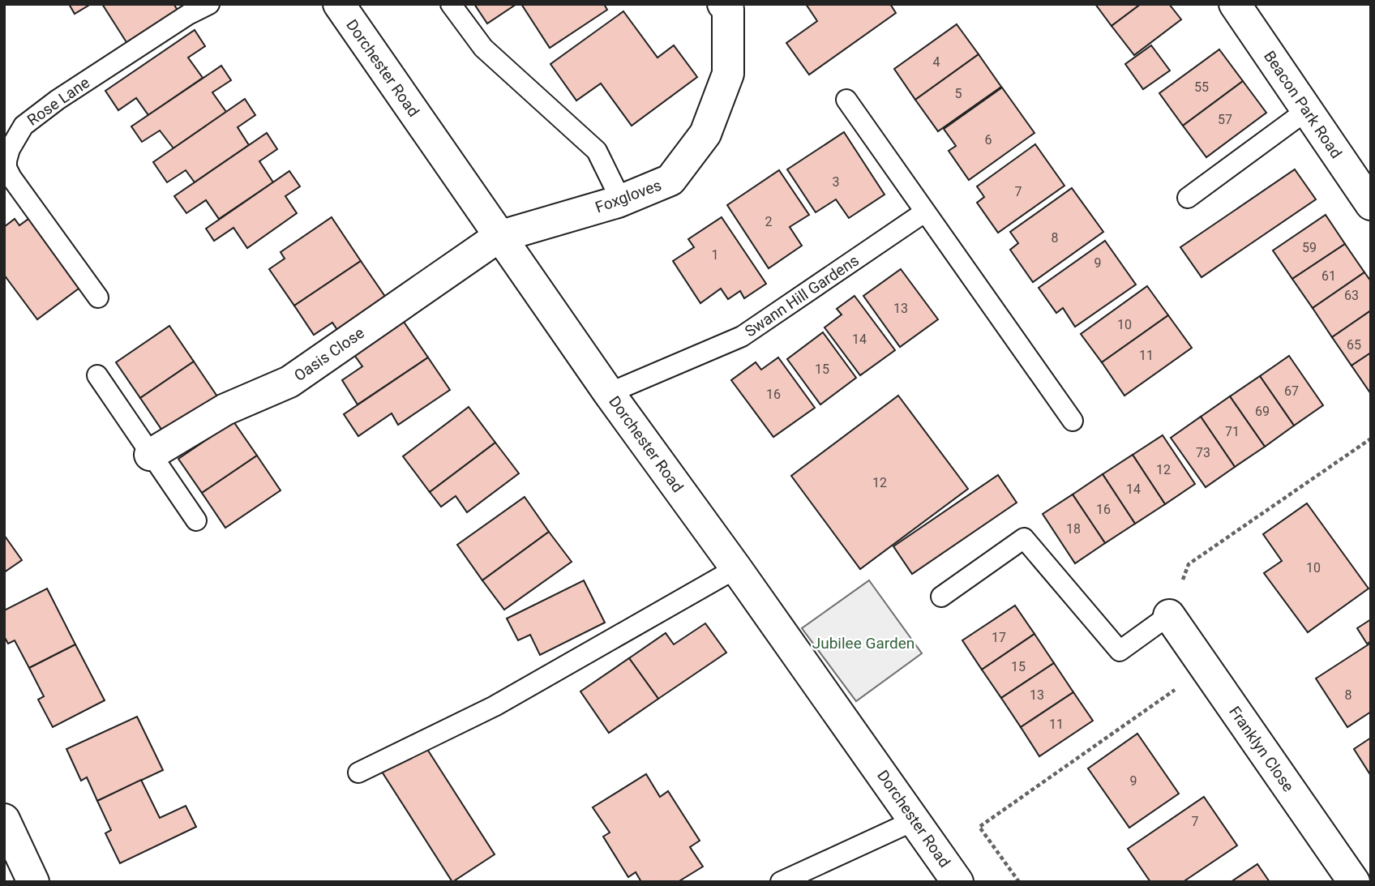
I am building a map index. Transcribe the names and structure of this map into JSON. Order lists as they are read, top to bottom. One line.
{"streets":{"street":["Dorchester Road","Beacon Park Road","Foxgloves","Oasis Close","Franklyn Close"],"lane":["Rose Lane","Swann Hill Gardens"]},"crossings":[["Dorchester Road","Foxgloves"],["Dorchester Road","Swann Hill Gardens"],["Dorchester Road","Oasis Close"],["Foxgloves","Oasis Close"]],"parks":["Jubilee Garden"],"house_numbers":["4","55","5","57","6","3","7","2","8","59","1","9","61","63","13","10","14","65","11","15","67","16","69","71","73","12","12","14","16","18","10","17","15","13","8","11","9","7"]}
